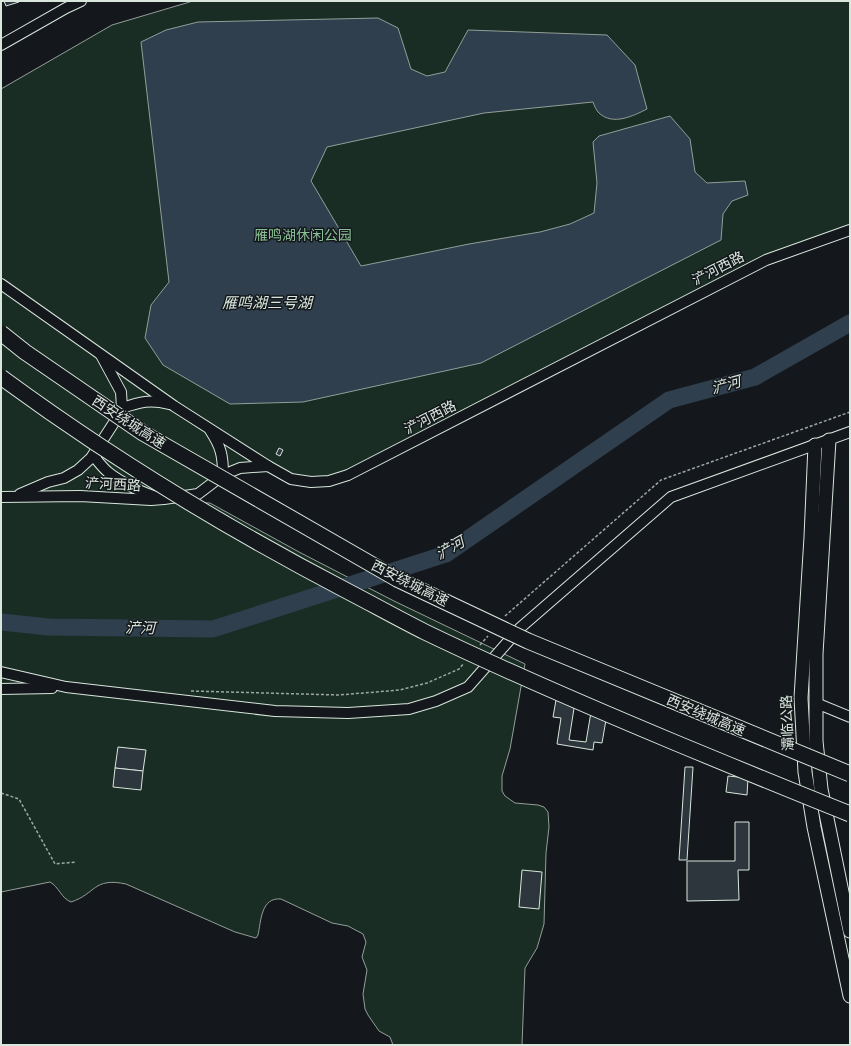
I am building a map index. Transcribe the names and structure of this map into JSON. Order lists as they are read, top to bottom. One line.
{"streets":{"highway":["西安绕城高速"],"main road":["灞临公路"],"street":["浐河西路"]},"water":["雁鸣湖三号湖","浐河"],"parks":["雁鸣湖休闲公园"]}
